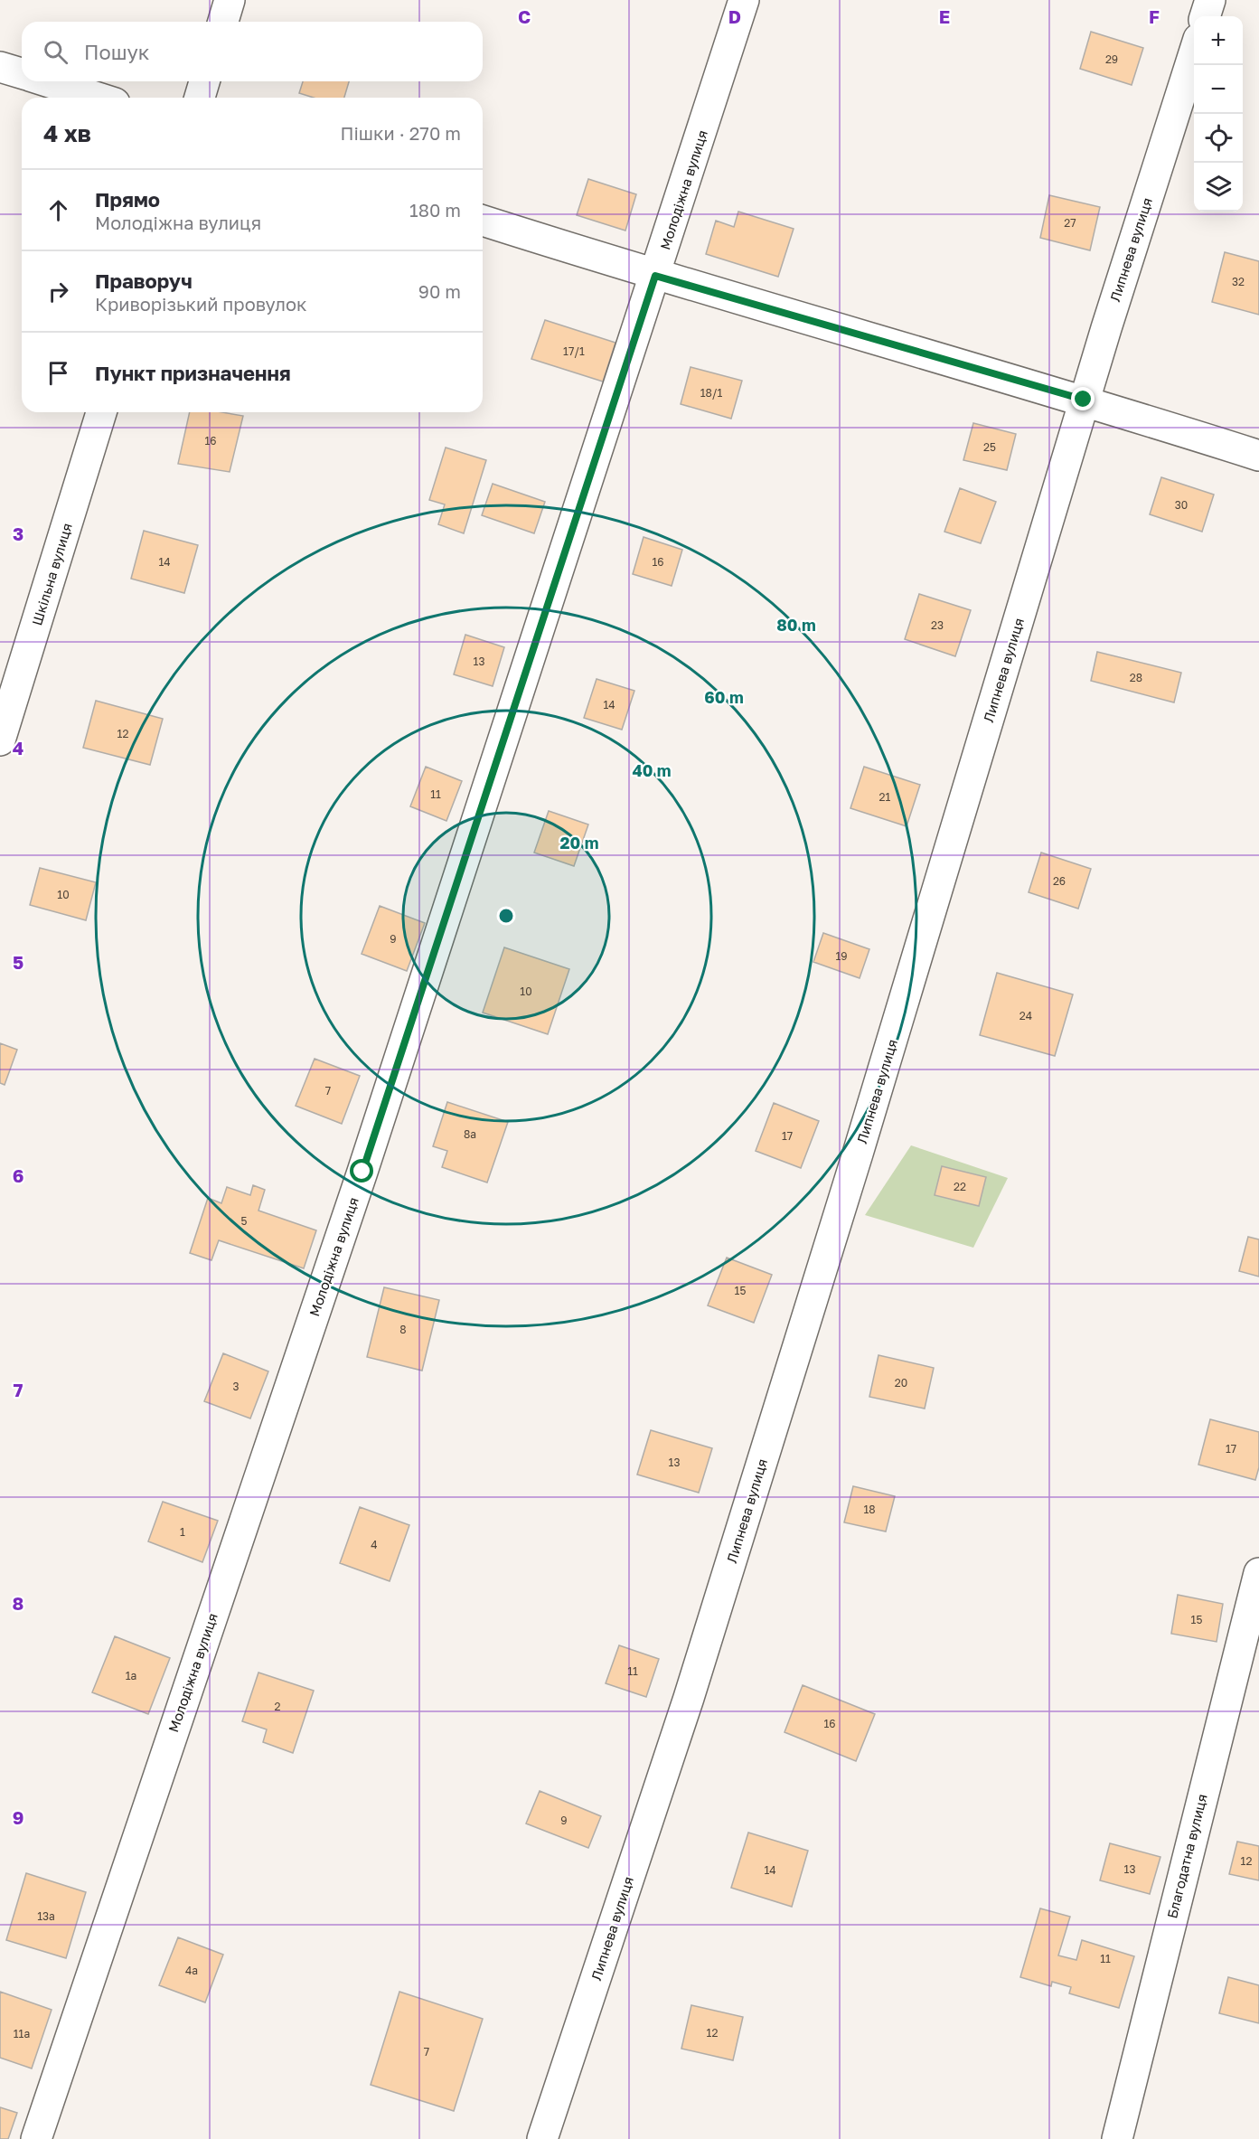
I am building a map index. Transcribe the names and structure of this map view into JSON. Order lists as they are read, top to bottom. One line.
{"streets":{"street":["Молодіжна вулиця","Липнева вулиця","Шкільна вулиця","Благодатна вулиця"]},"house_numbers":["29","27","32","17/1","18/1","16","25","30","14","16","23","13","28","14","12","11","21","26","10","9","19","10","24","7","8а","17","22","5","15","8","20","3","17","13","18","1","4","15","11","1а","2","16","9","12","13","14","13а","11","4а","12","11а","7"],"page":{"map_buttons":["+","−"],"search":"Пошук","heading":["4 хв","Пішки · 270 m"],"list":[["Прямо","Молодіжна вулиця","180 m"],["Праворуч","Криворізький провулок","90 m"],"Пункт призначення"]},"grid":{"columns":["C","D","E","F"],"rows":["3","4","5","6","7","8","9"]},"rings":["80 m","60 m","40 m","20 m"]}
